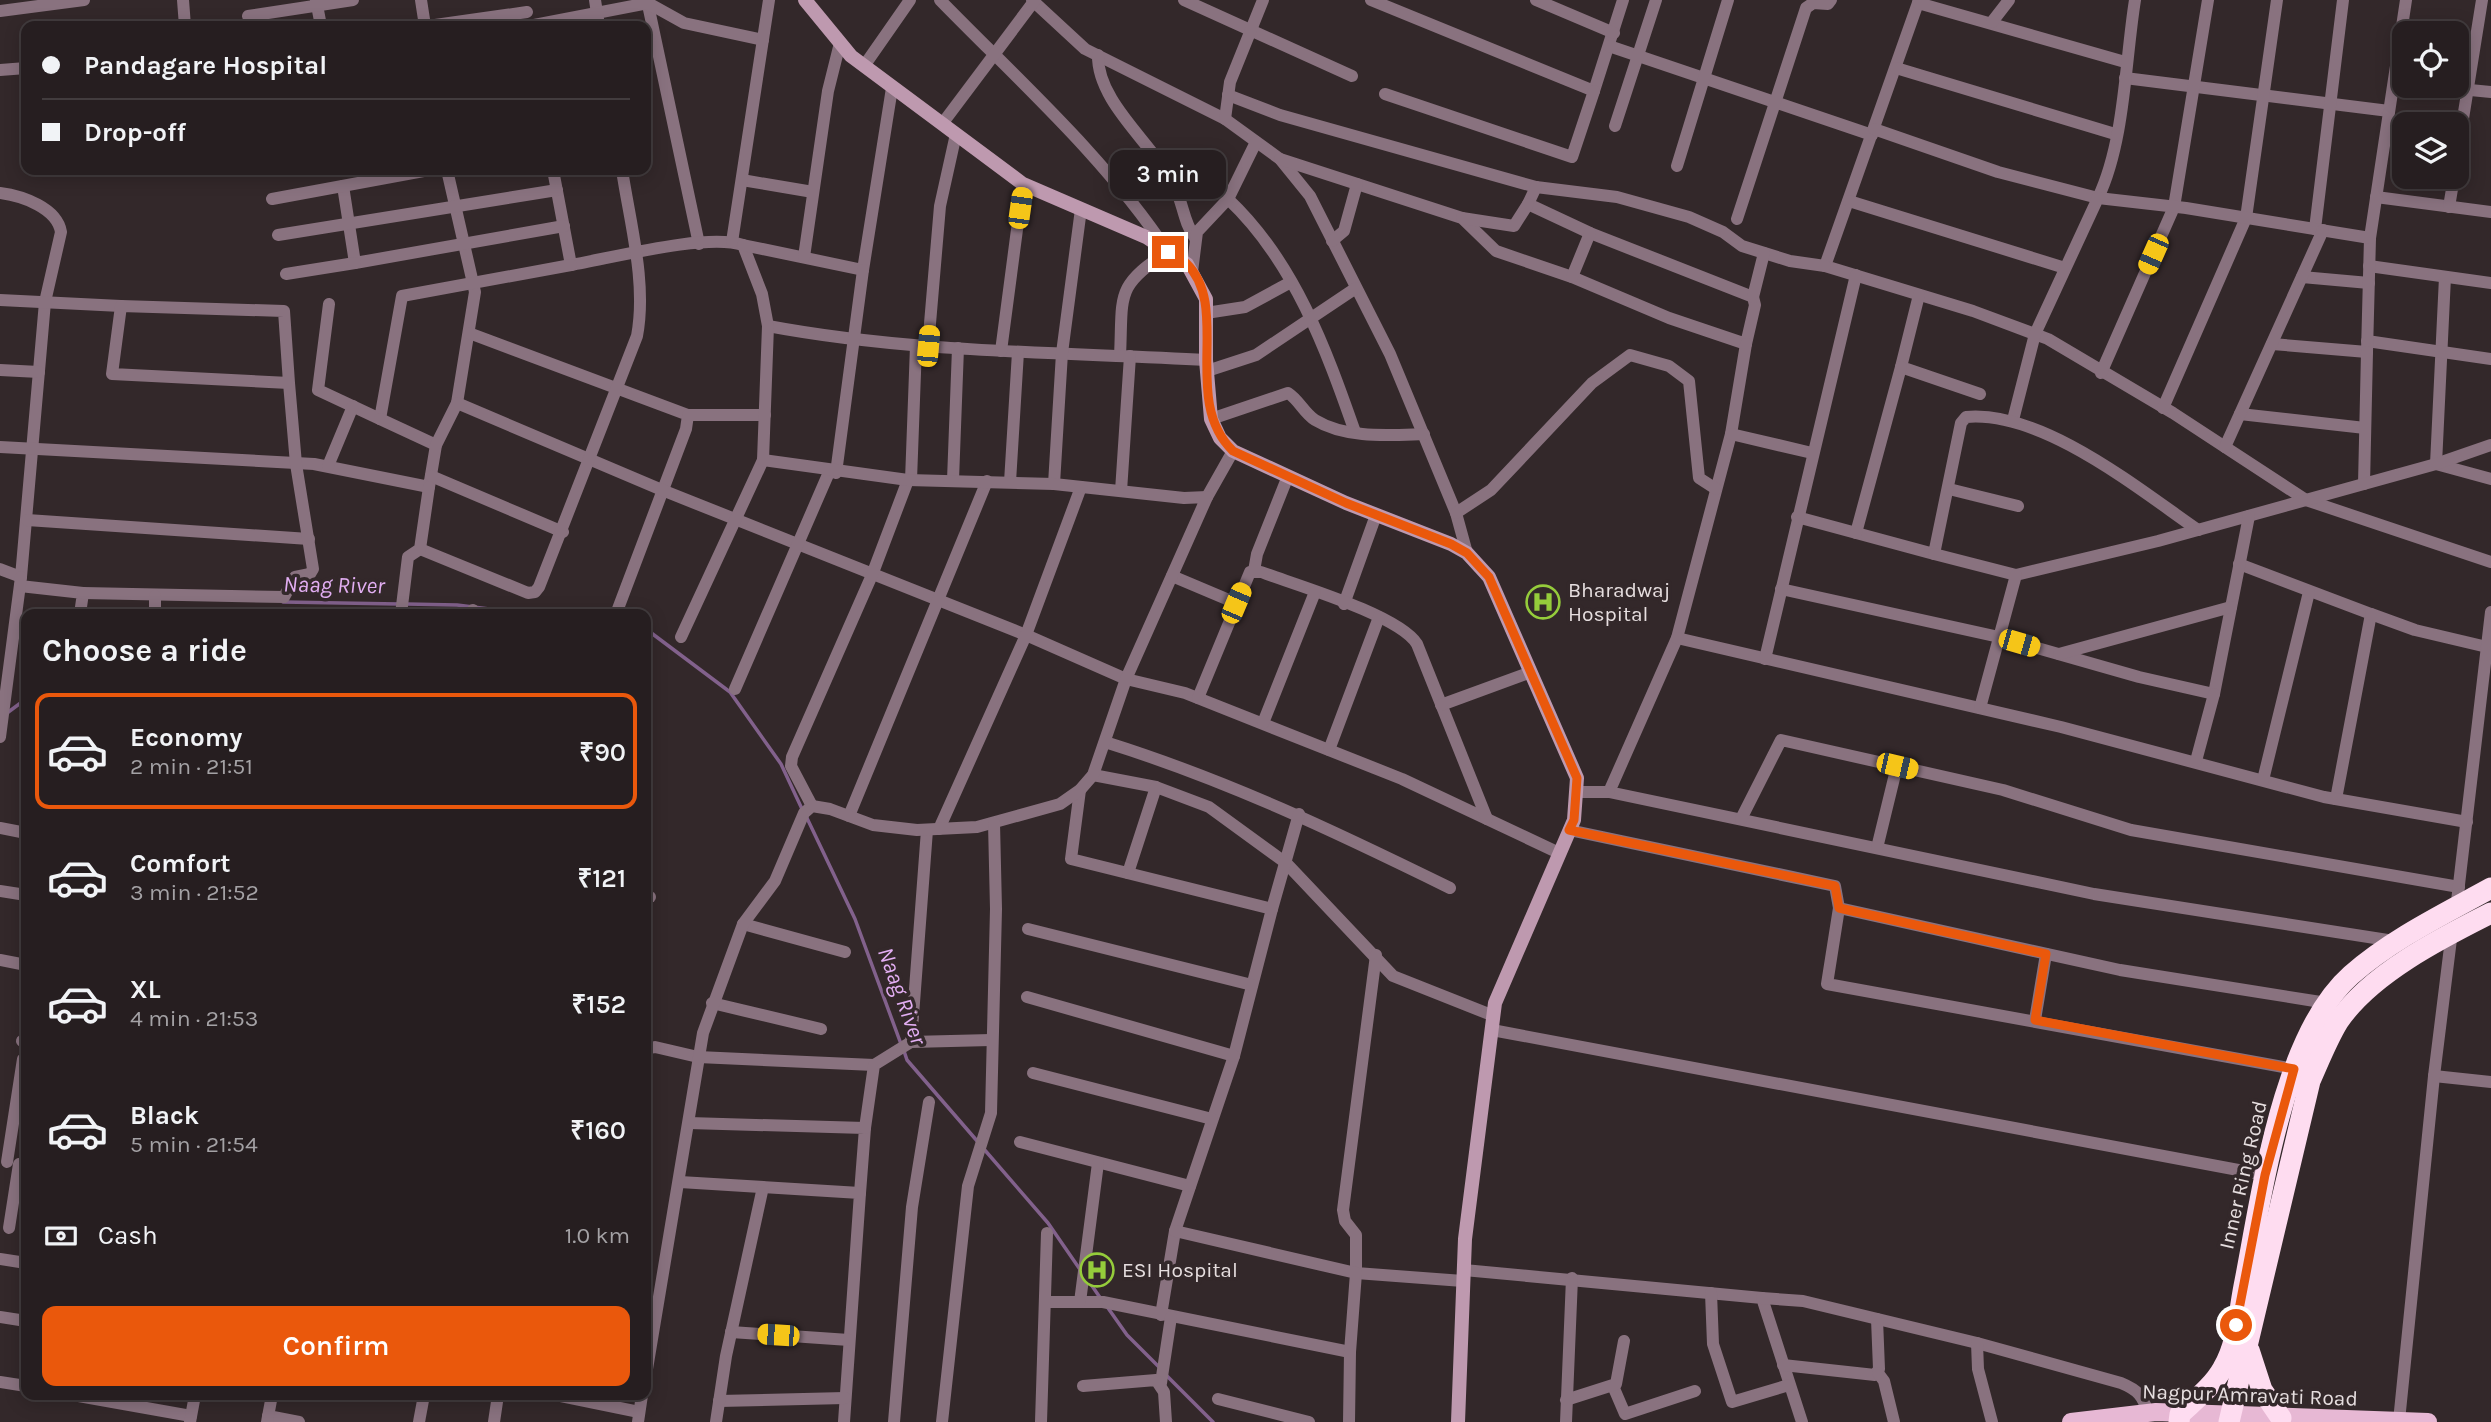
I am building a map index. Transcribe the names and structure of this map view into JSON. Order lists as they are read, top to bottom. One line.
{"streets":{"highway":["Inner Ring Road"],"main road":["Nagpur Amravati Road"]},"crossings":[["Inner Ring Road","Nagpur Amravati Road"]],"water":["Naag River"],"places":{"hospital":["Bharadwaj Hospital","ESI Hospital"]},"page":{"banner":["Pandagare Hospital","Drop-off"],"bubble":"3 min","heading":"Choose a ride","list":[{"name":"Economy","note":"2 min · 21:51","value":"₹90"},{"name":"Comfort","note":"3 min · 21:52","value":"₹121"},{"name":"XL","note":"4 min · 21:53","value":"₹152"},{"name":"Black","note":"5 min · 21:54","value":"₹160"}],"pay":["Cash","1.0 km"],"buttons":"Confirm"}}
